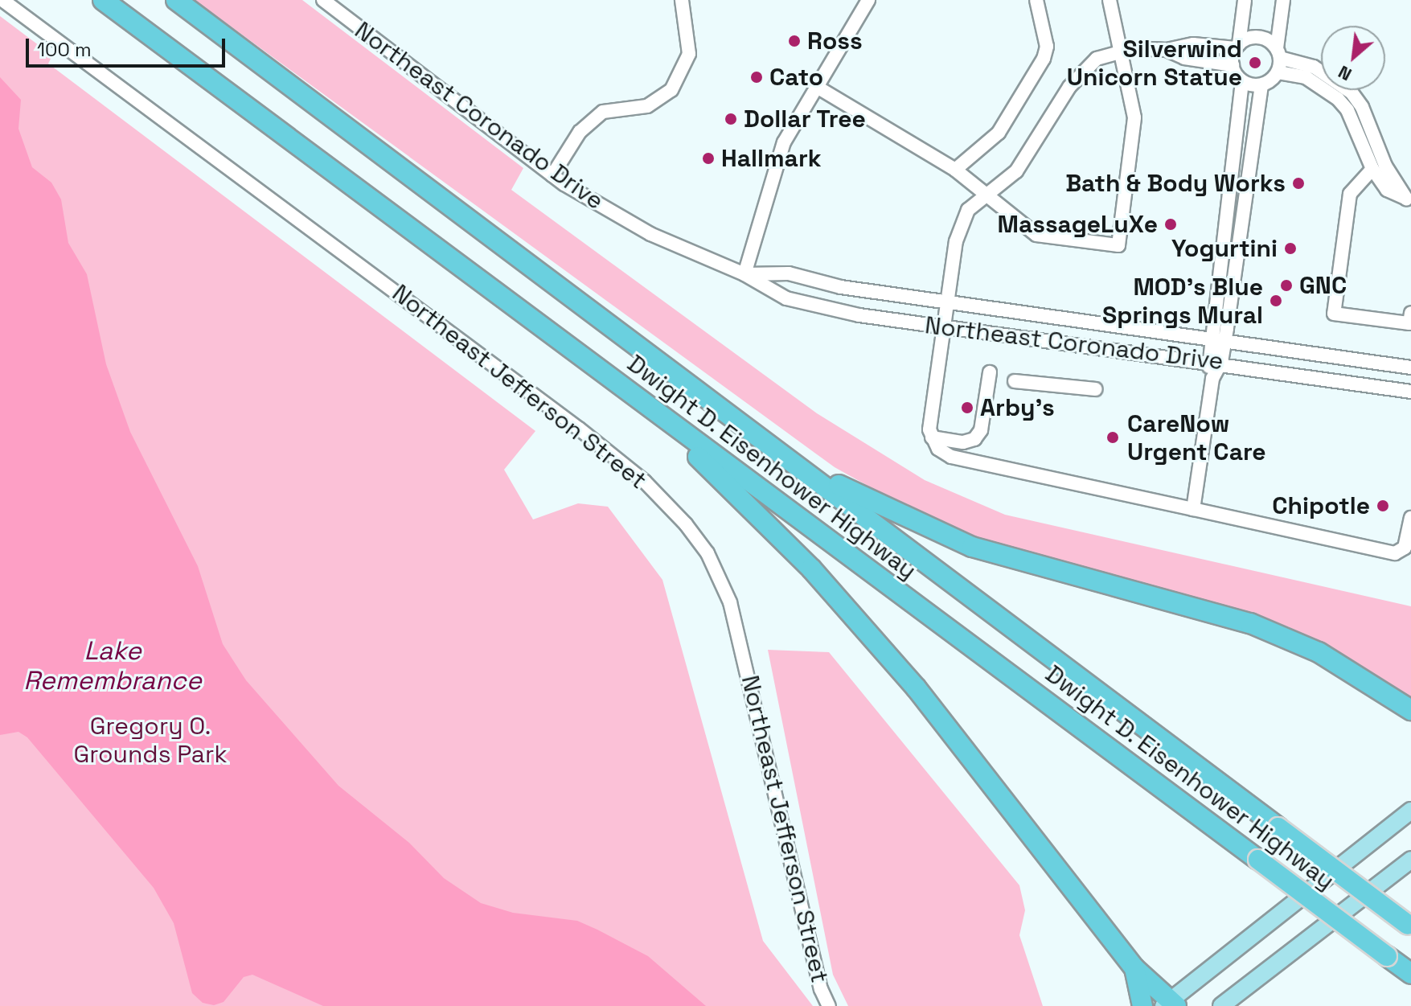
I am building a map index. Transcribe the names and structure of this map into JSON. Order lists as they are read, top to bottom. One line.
{"streets":{"highway":["Dwight D. Eisenhower Highway"],"street":["Northeast Coronado Drive","Northeast Jefferson Street"]},"water":["Lake Remembrance"],"parks":["Gregory O. Grounds Park"],"places":["Ross","Silverwind Unicorn Statue","Cato","Dollar Tree","Hallmark","Bath & Body Works","MassageLuXe","Yogurtini","GNC","MOD's Blue Springs Mural","Arby's","CareNow Urgent Care","Chipotle"],"scale_bar":"100 m","north":"bottom left"}
